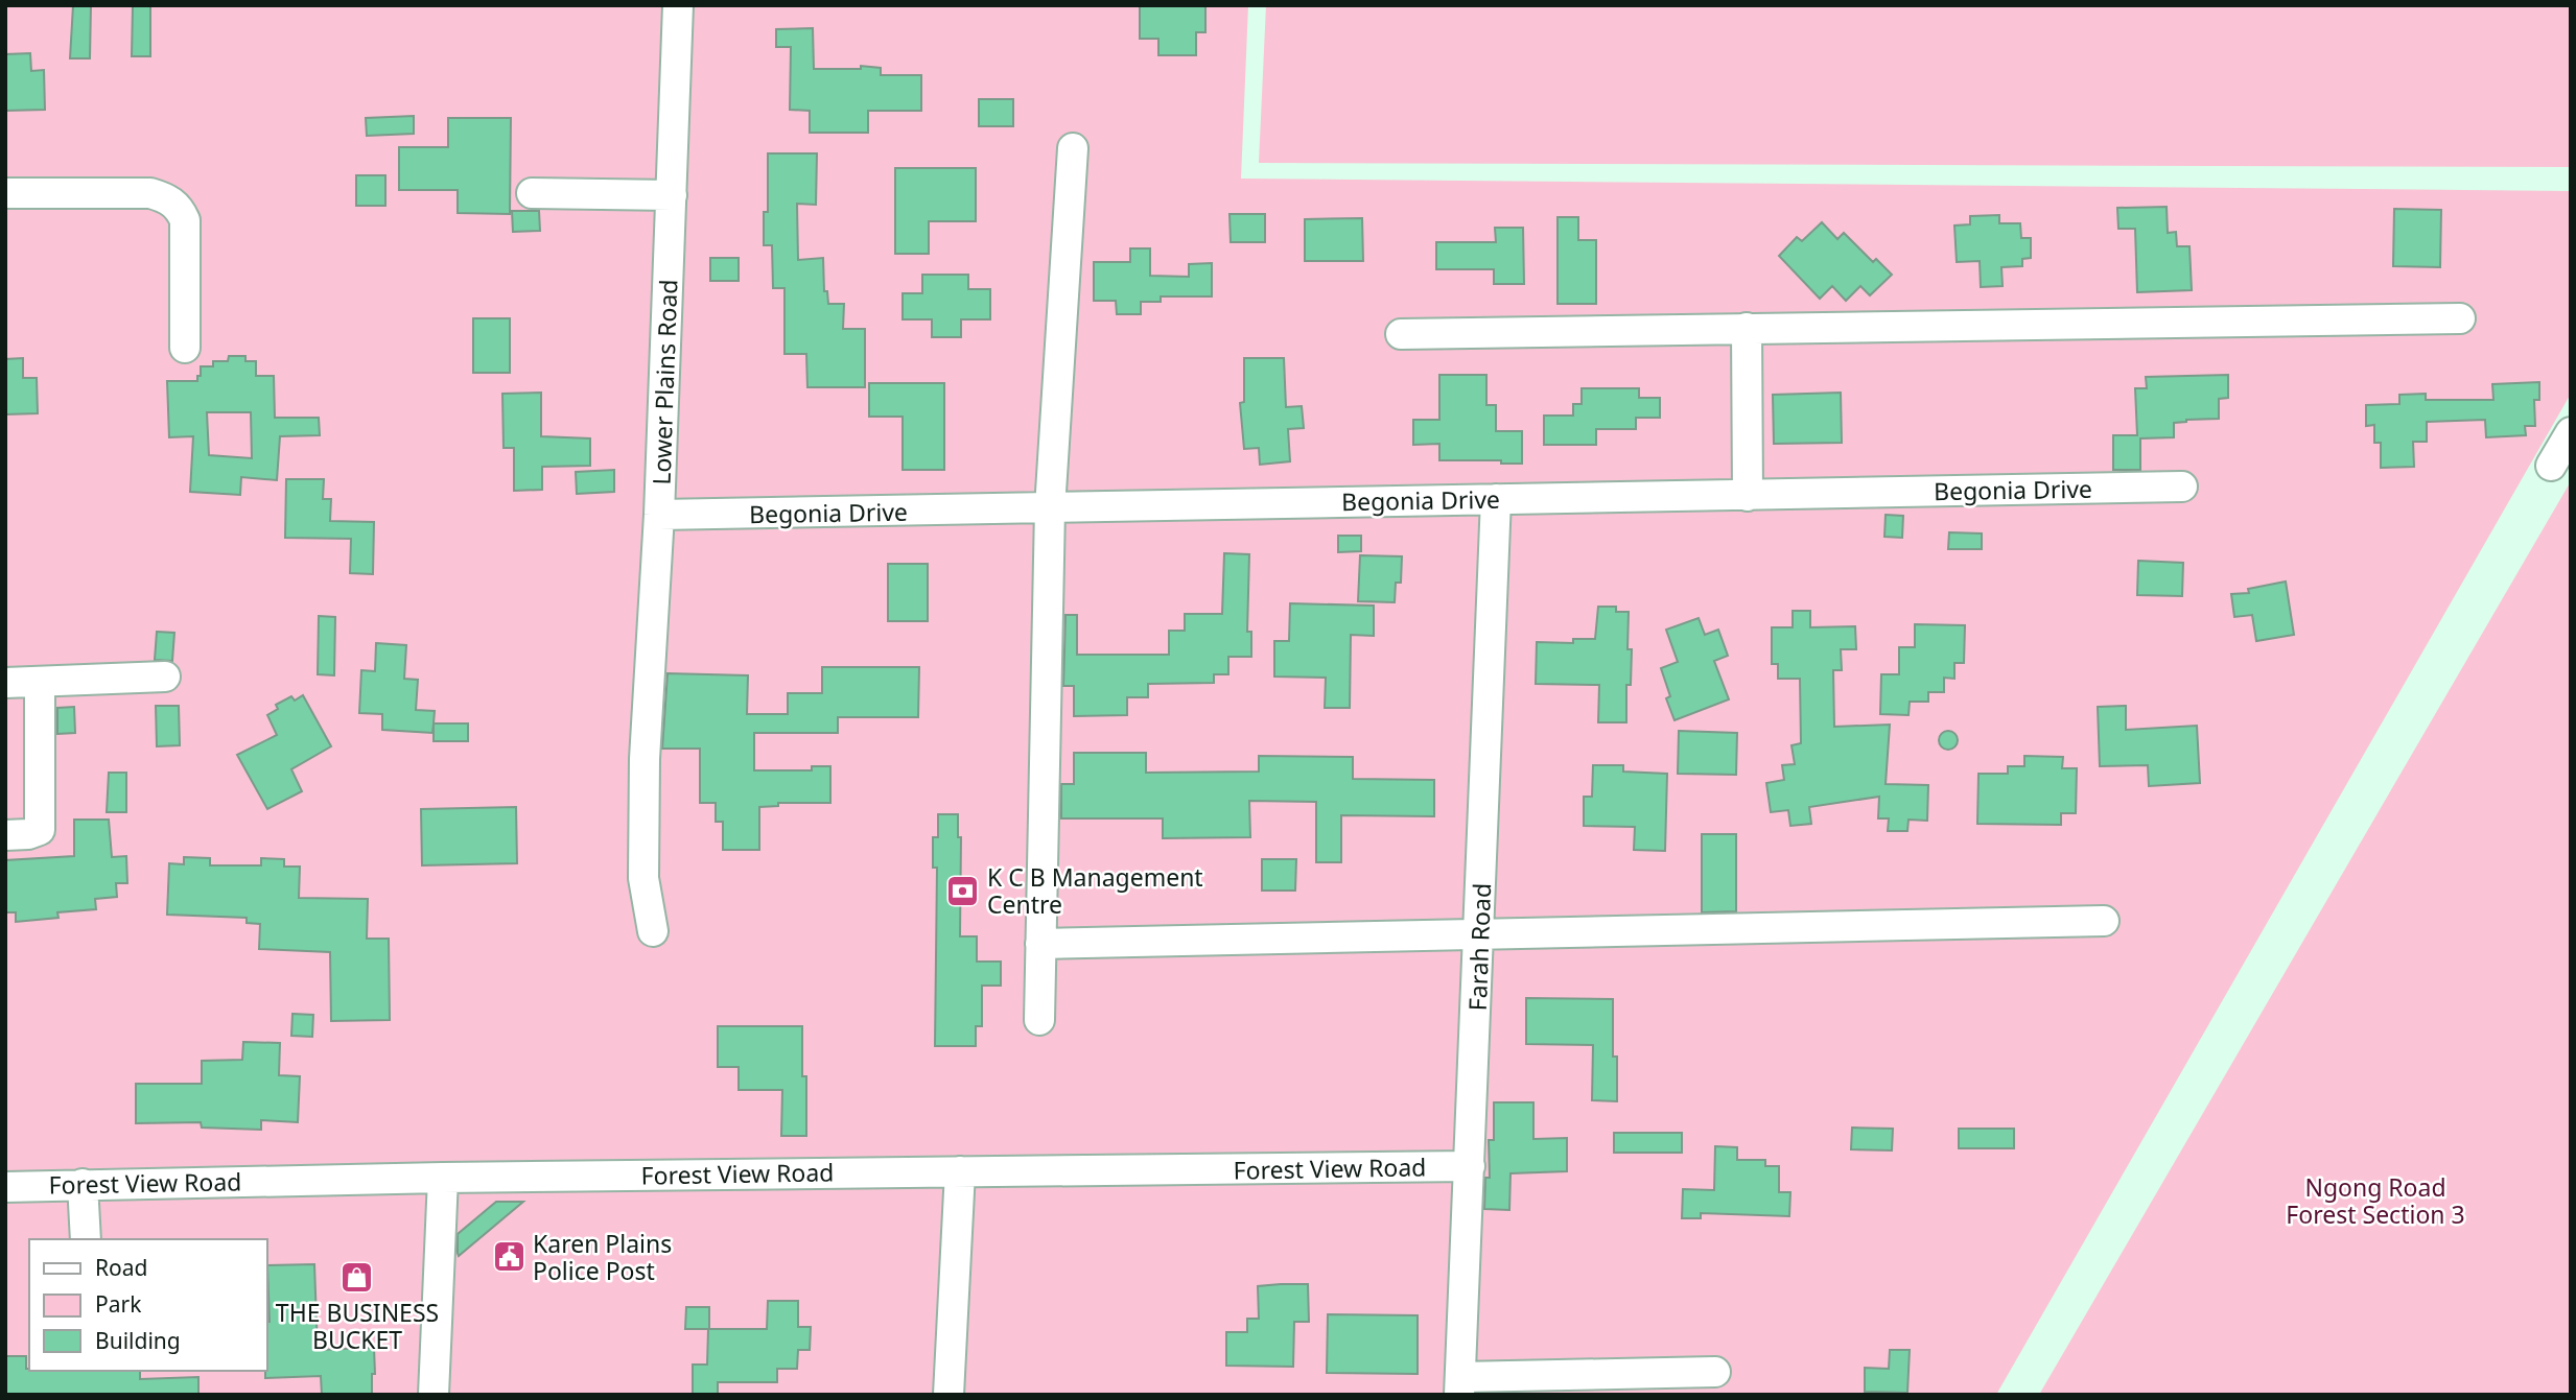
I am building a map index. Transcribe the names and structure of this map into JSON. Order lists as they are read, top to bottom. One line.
{"streets":{"street":["Lower Plains Road","Begonia Drive","Farah Road","Forest View Road"]},"crossings":[["Lower Plains Road","Begonia Drive"],["Begonia Drive","Farah Road"],["Farah Road","Forest View Road"]],"parks":["Ngong Road Forest Section 3"],"places":{"bank":["K C B Management Centre"],"public building":["Karen Plains Police Post"],"shop":["THE BUSINESS BUCKET"]},"legend":["Road","Park","Building"]}
